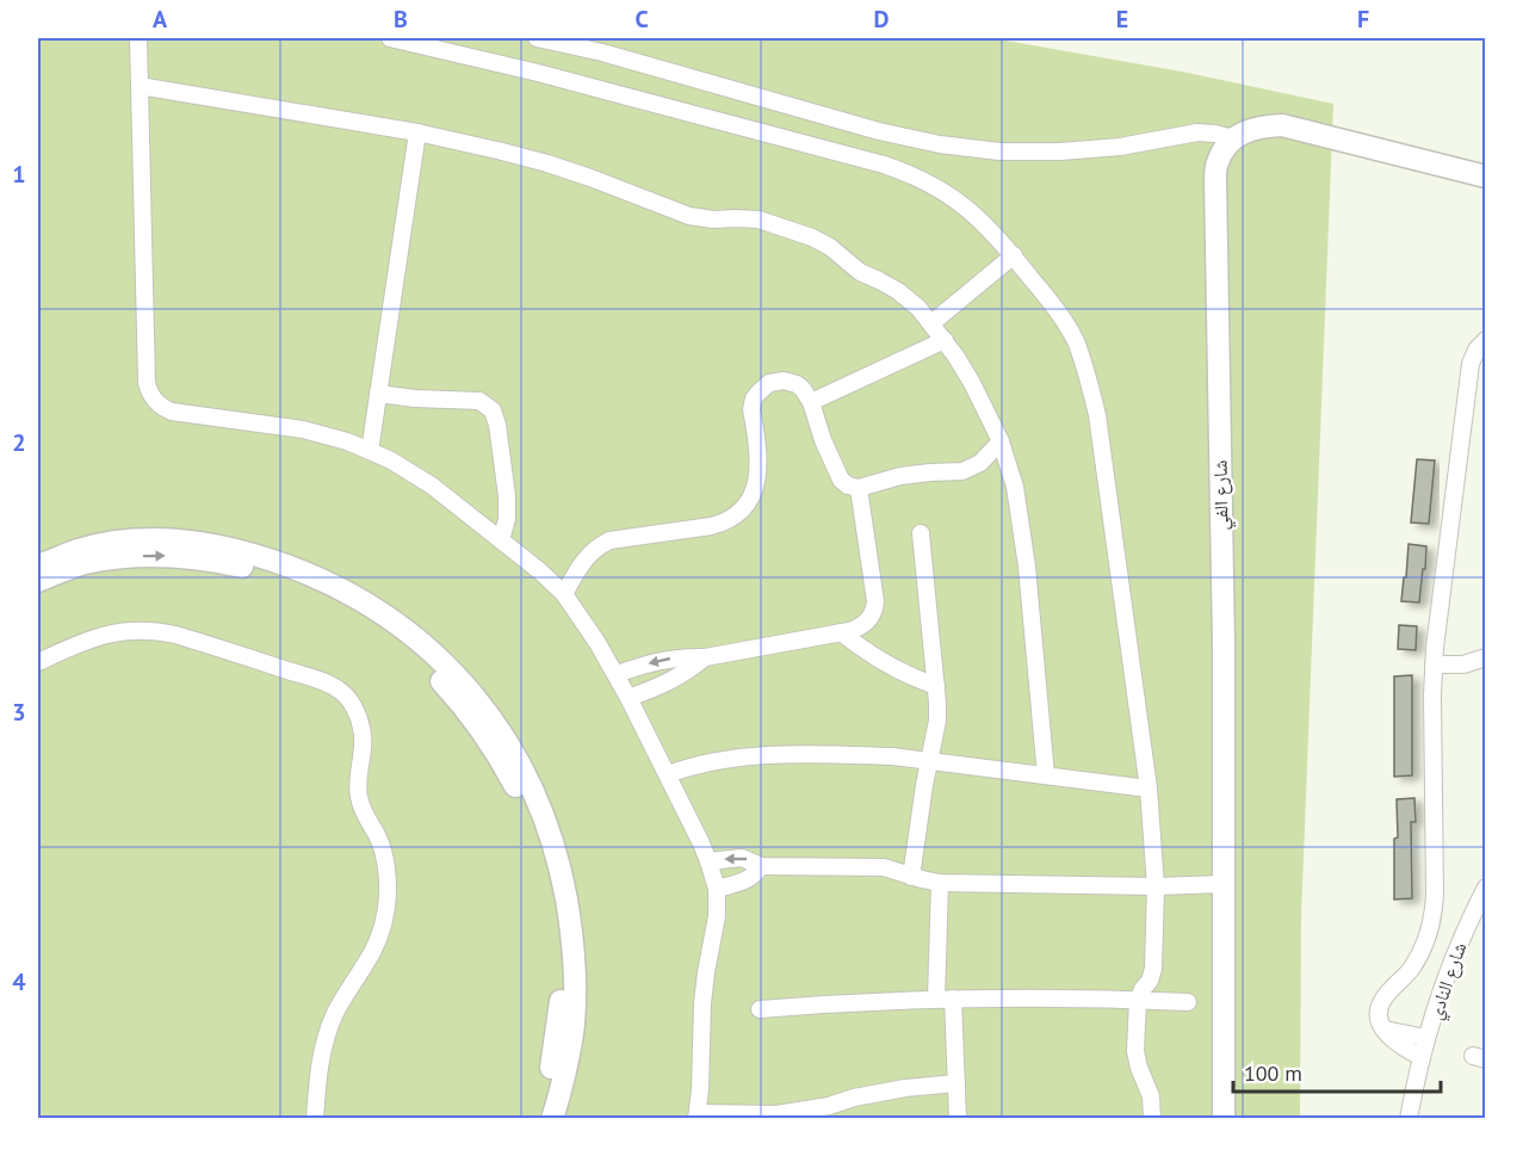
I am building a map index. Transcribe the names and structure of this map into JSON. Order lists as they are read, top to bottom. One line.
{"streets":{"street":["شارع الفي","شارع النادي"]},"scale_bar":"100 m","grid":{"columns":["A","B","C","D","E","F"],"rows":["1","2","3","4"]}}
